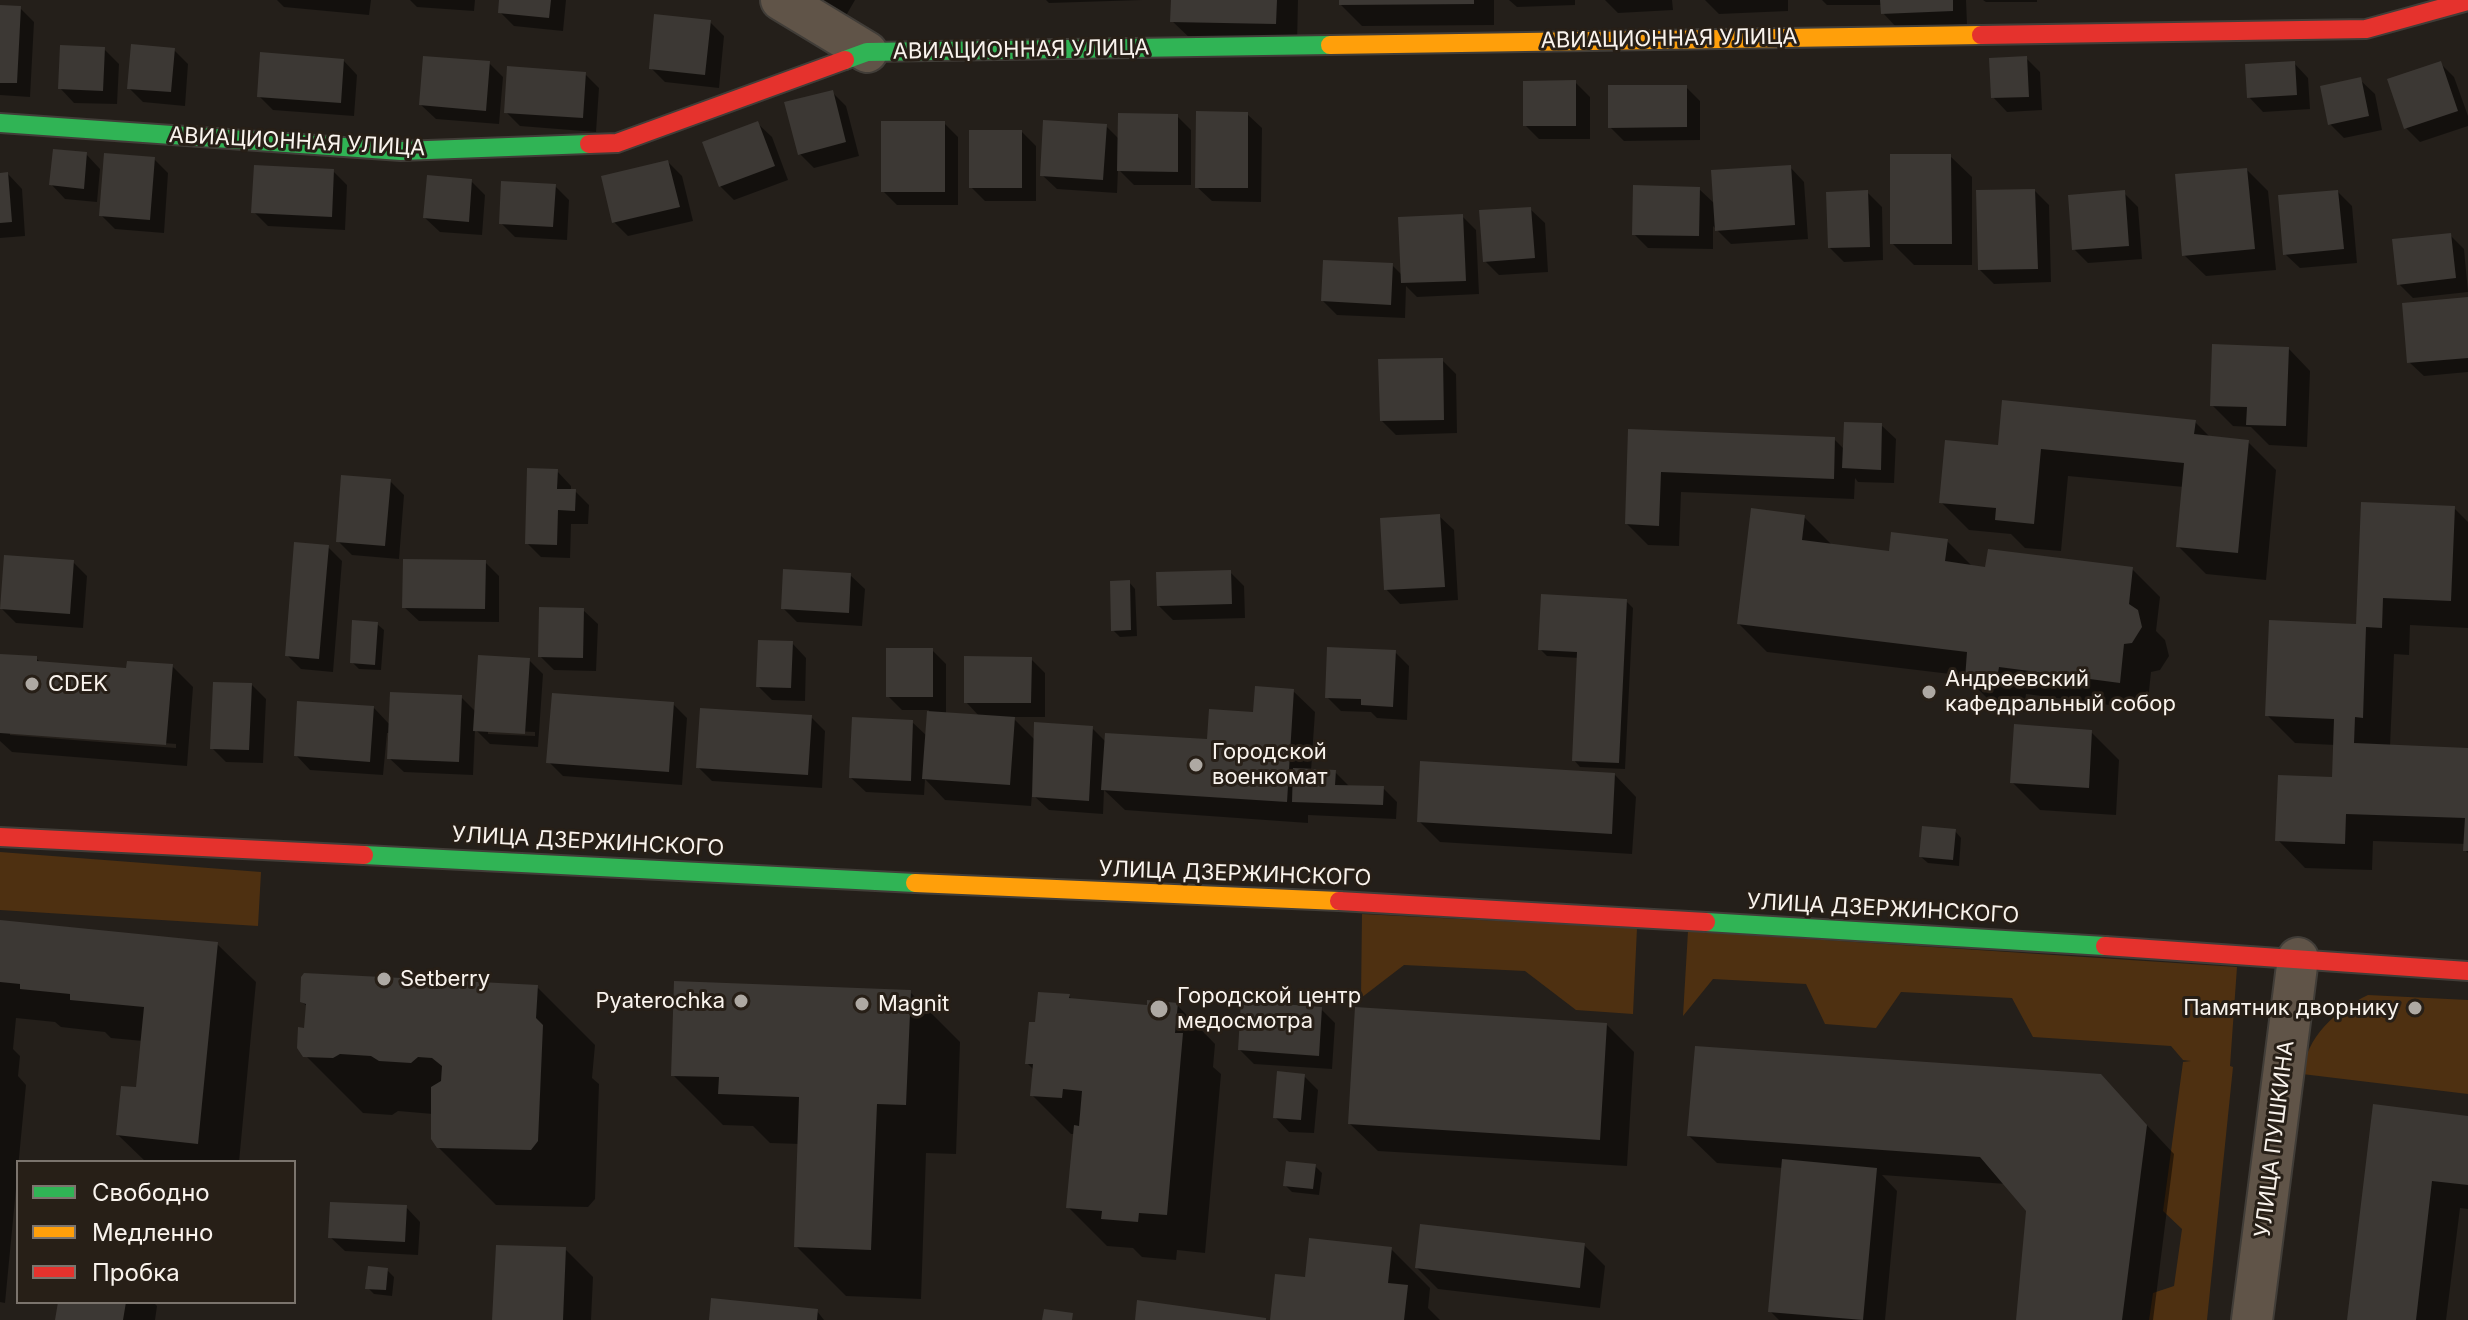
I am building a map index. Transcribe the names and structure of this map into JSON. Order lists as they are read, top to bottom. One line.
{"streets":{"street":["АВИАЦИОННАЯ УЛИЦА","УЛИЦА ДЗЕРЖИНСКОГО","УЛИЦА ПУШКИНА"]},"crossings":[["УЛИЦА ДЗЕРЖИНСКОГО","УЛИЦА ПУШКИНА"]],"places":["CDEK","Андреевский кафедральный собор","Городской военкомат","Setberry","Pyaterochka","Magnit","Памятник дворнику","Городской центр медосмотра"],"legend":["Свободно","Медленно","Пробка"]}
